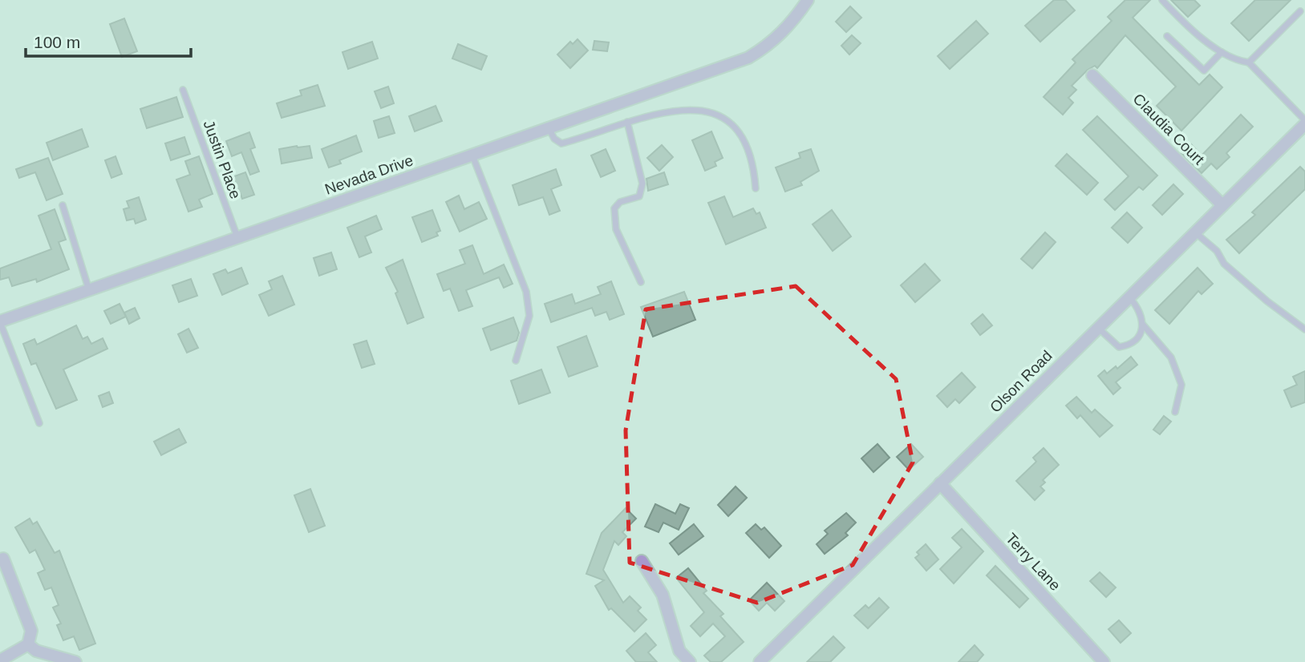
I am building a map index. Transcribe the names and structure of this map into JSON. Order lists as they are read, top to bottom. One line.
{"streets":{"street":["Claudia Court","Nevada Drive","Olson Road","Terry Lane"],"lane":["Justin Place"]},"crossings":[["Claudia Court","Olson Road"],["Justin Place","Nevada Drive"],["Olson Road","Terry Lane"]],"scale_bar":"100 m"}
